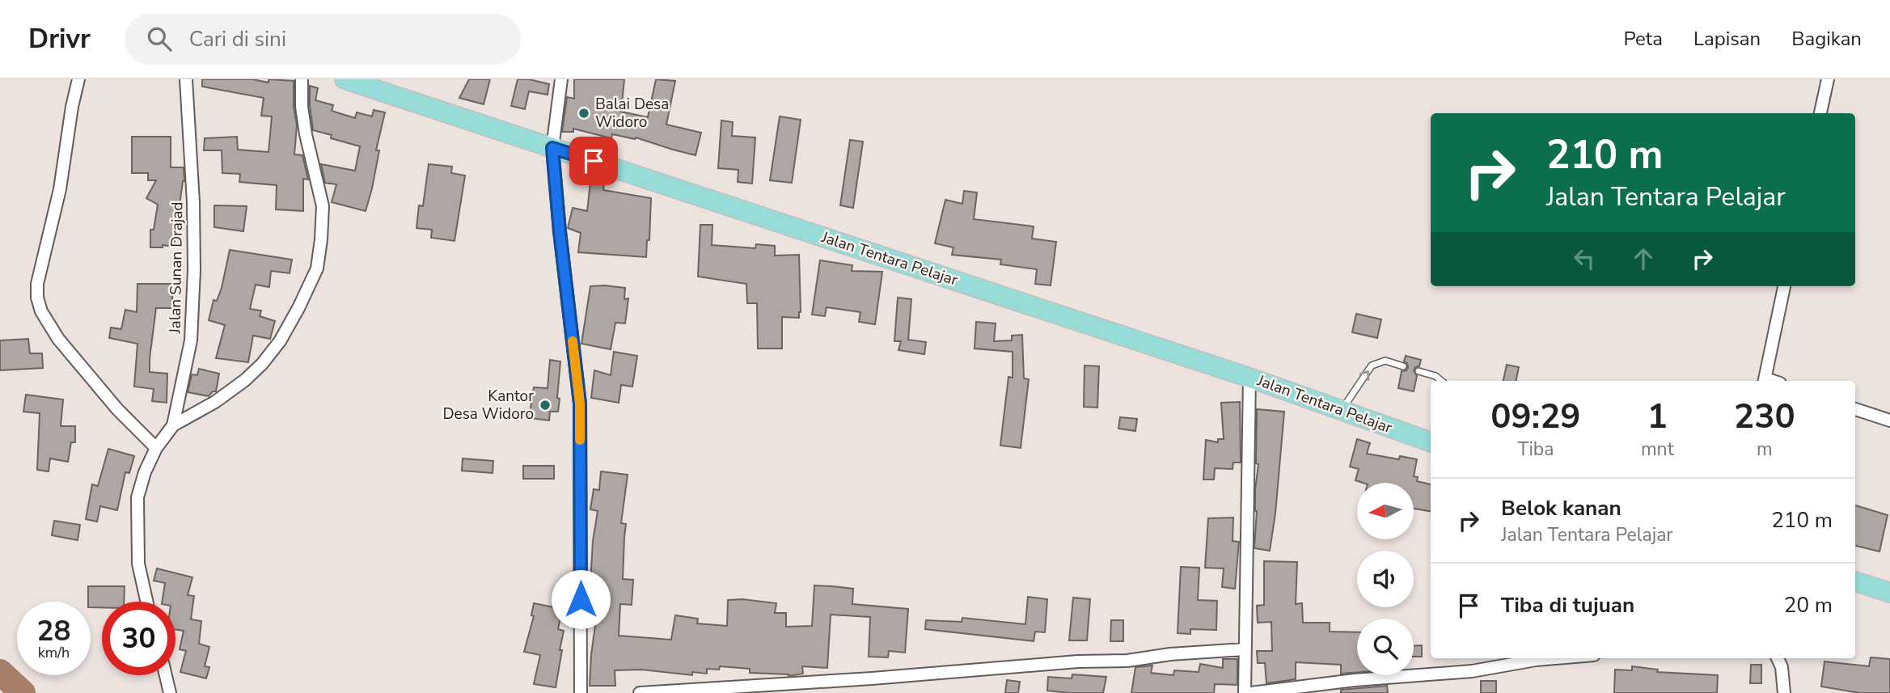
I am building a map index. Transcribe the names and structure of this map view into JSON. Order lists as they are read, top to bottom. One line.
{"streets":{"main road":["Jalan Tentara Pelajar"],"street":["Jalan Sunan Drajad"]},"places":["Balai Desa Widoro","Kantor Desa Widoro"],"north":"left","page":{"header":"Drivr","search":"Cari di sini","nav":["Peta","Lapisan","Bagikan"],"turn":["210 m","Jalan Tentara Pelajar"],"eta":["09:29","Tiba","1","mnt","230","m"],"list":[{"name":"Belok kanan","note":"Jalan Tentara Pelajar","value":"210 m"},{"name":"Tiba di tujuan","value":"20 m"}],"speed":"28 km/h","limit":"30"}}
